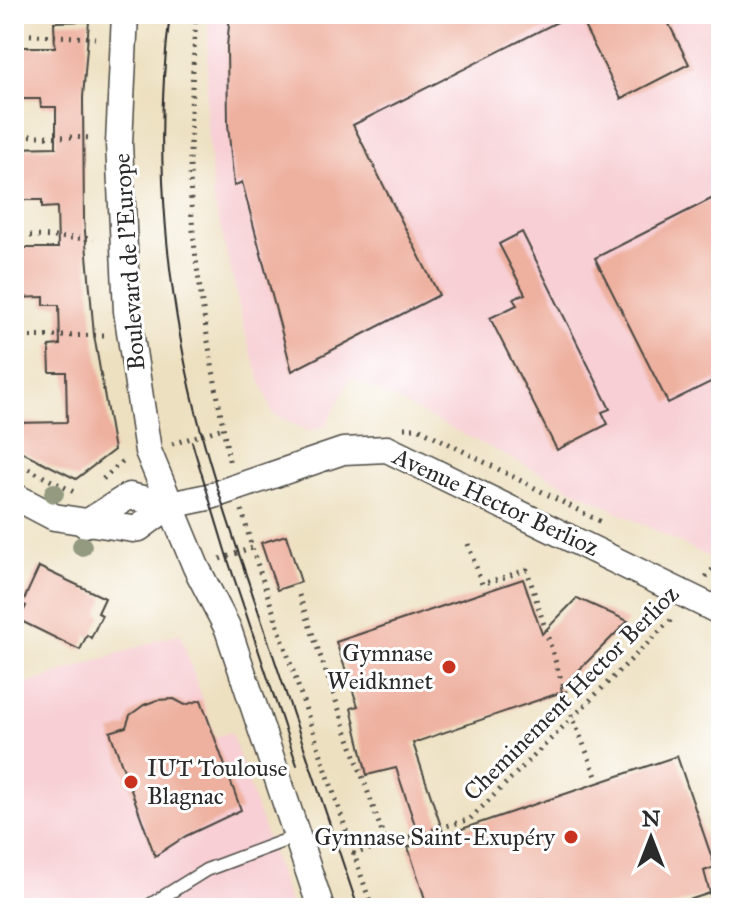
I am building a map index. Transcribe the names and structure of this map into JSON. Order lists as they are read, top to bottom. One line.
{"streets":{"street":["Boulevard de l'Europe","Avenue Hector Berlioz"],"path":["Cheminement Hector Berlioz"]},"crossings":[["Boulevard de l'Europe","Avenue Hector Berlioz"],["Avenue Hector Berlioz","Cheminement Hector Berlioz"]],"places":["Gymnase Weidknnet","IUT Toulouse Blagnac","Gymnase Saint-Exupéry"],"north":"top"}
